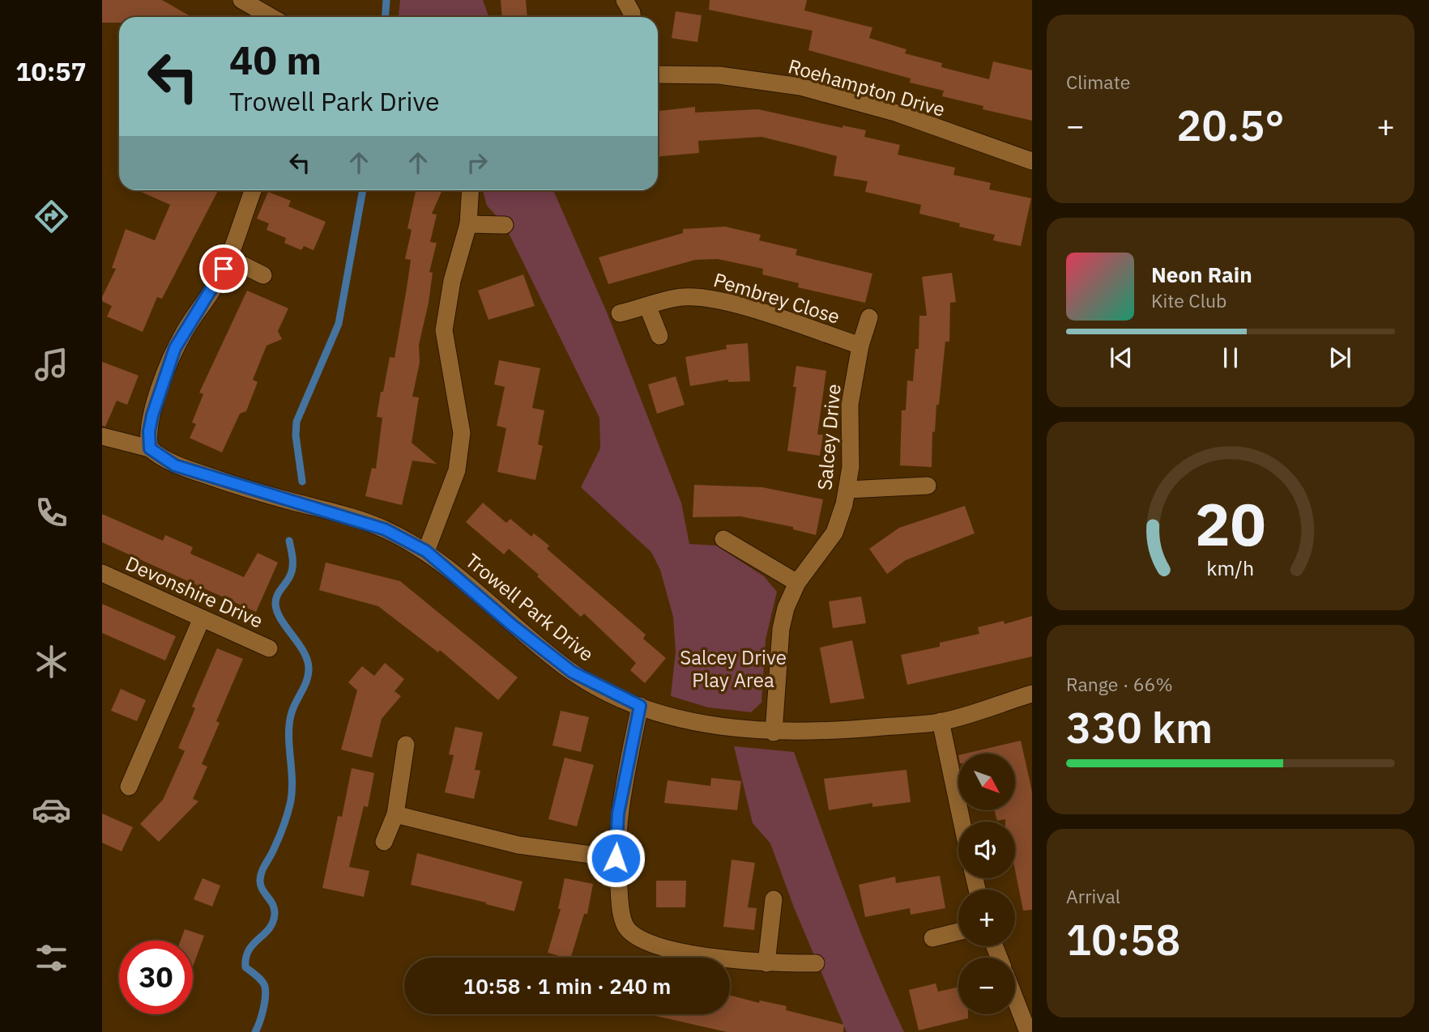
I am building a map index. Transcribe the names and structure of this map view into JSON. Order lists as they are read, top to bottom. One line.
{"streets":{"street":["Roehampton Drive","Pembrey Close","Salcey Drive","Devonshire Drive","Trowell Park Drive"]},"crossings":[["Pembrey Close","Salcey Drive"],["Salcey Drive","Trowell Park Drive"]],"parks":["Salcey Drive Play Area"],"north":"bottom right","page":{"tabs":"10:57","tile":["Climate",["Range · 66%","330 km"],["Arrival","10:58"]],"turn":["40 m","Trowell Park Drive"],"heat":["−","20.5°","+"],"song":["Neon Rain","Kite Club"],"map_buttons":["+","−"],"limit":"30","trip":"10:58 · 1 min · 240 m","gauge":["20","km/h"]}}
